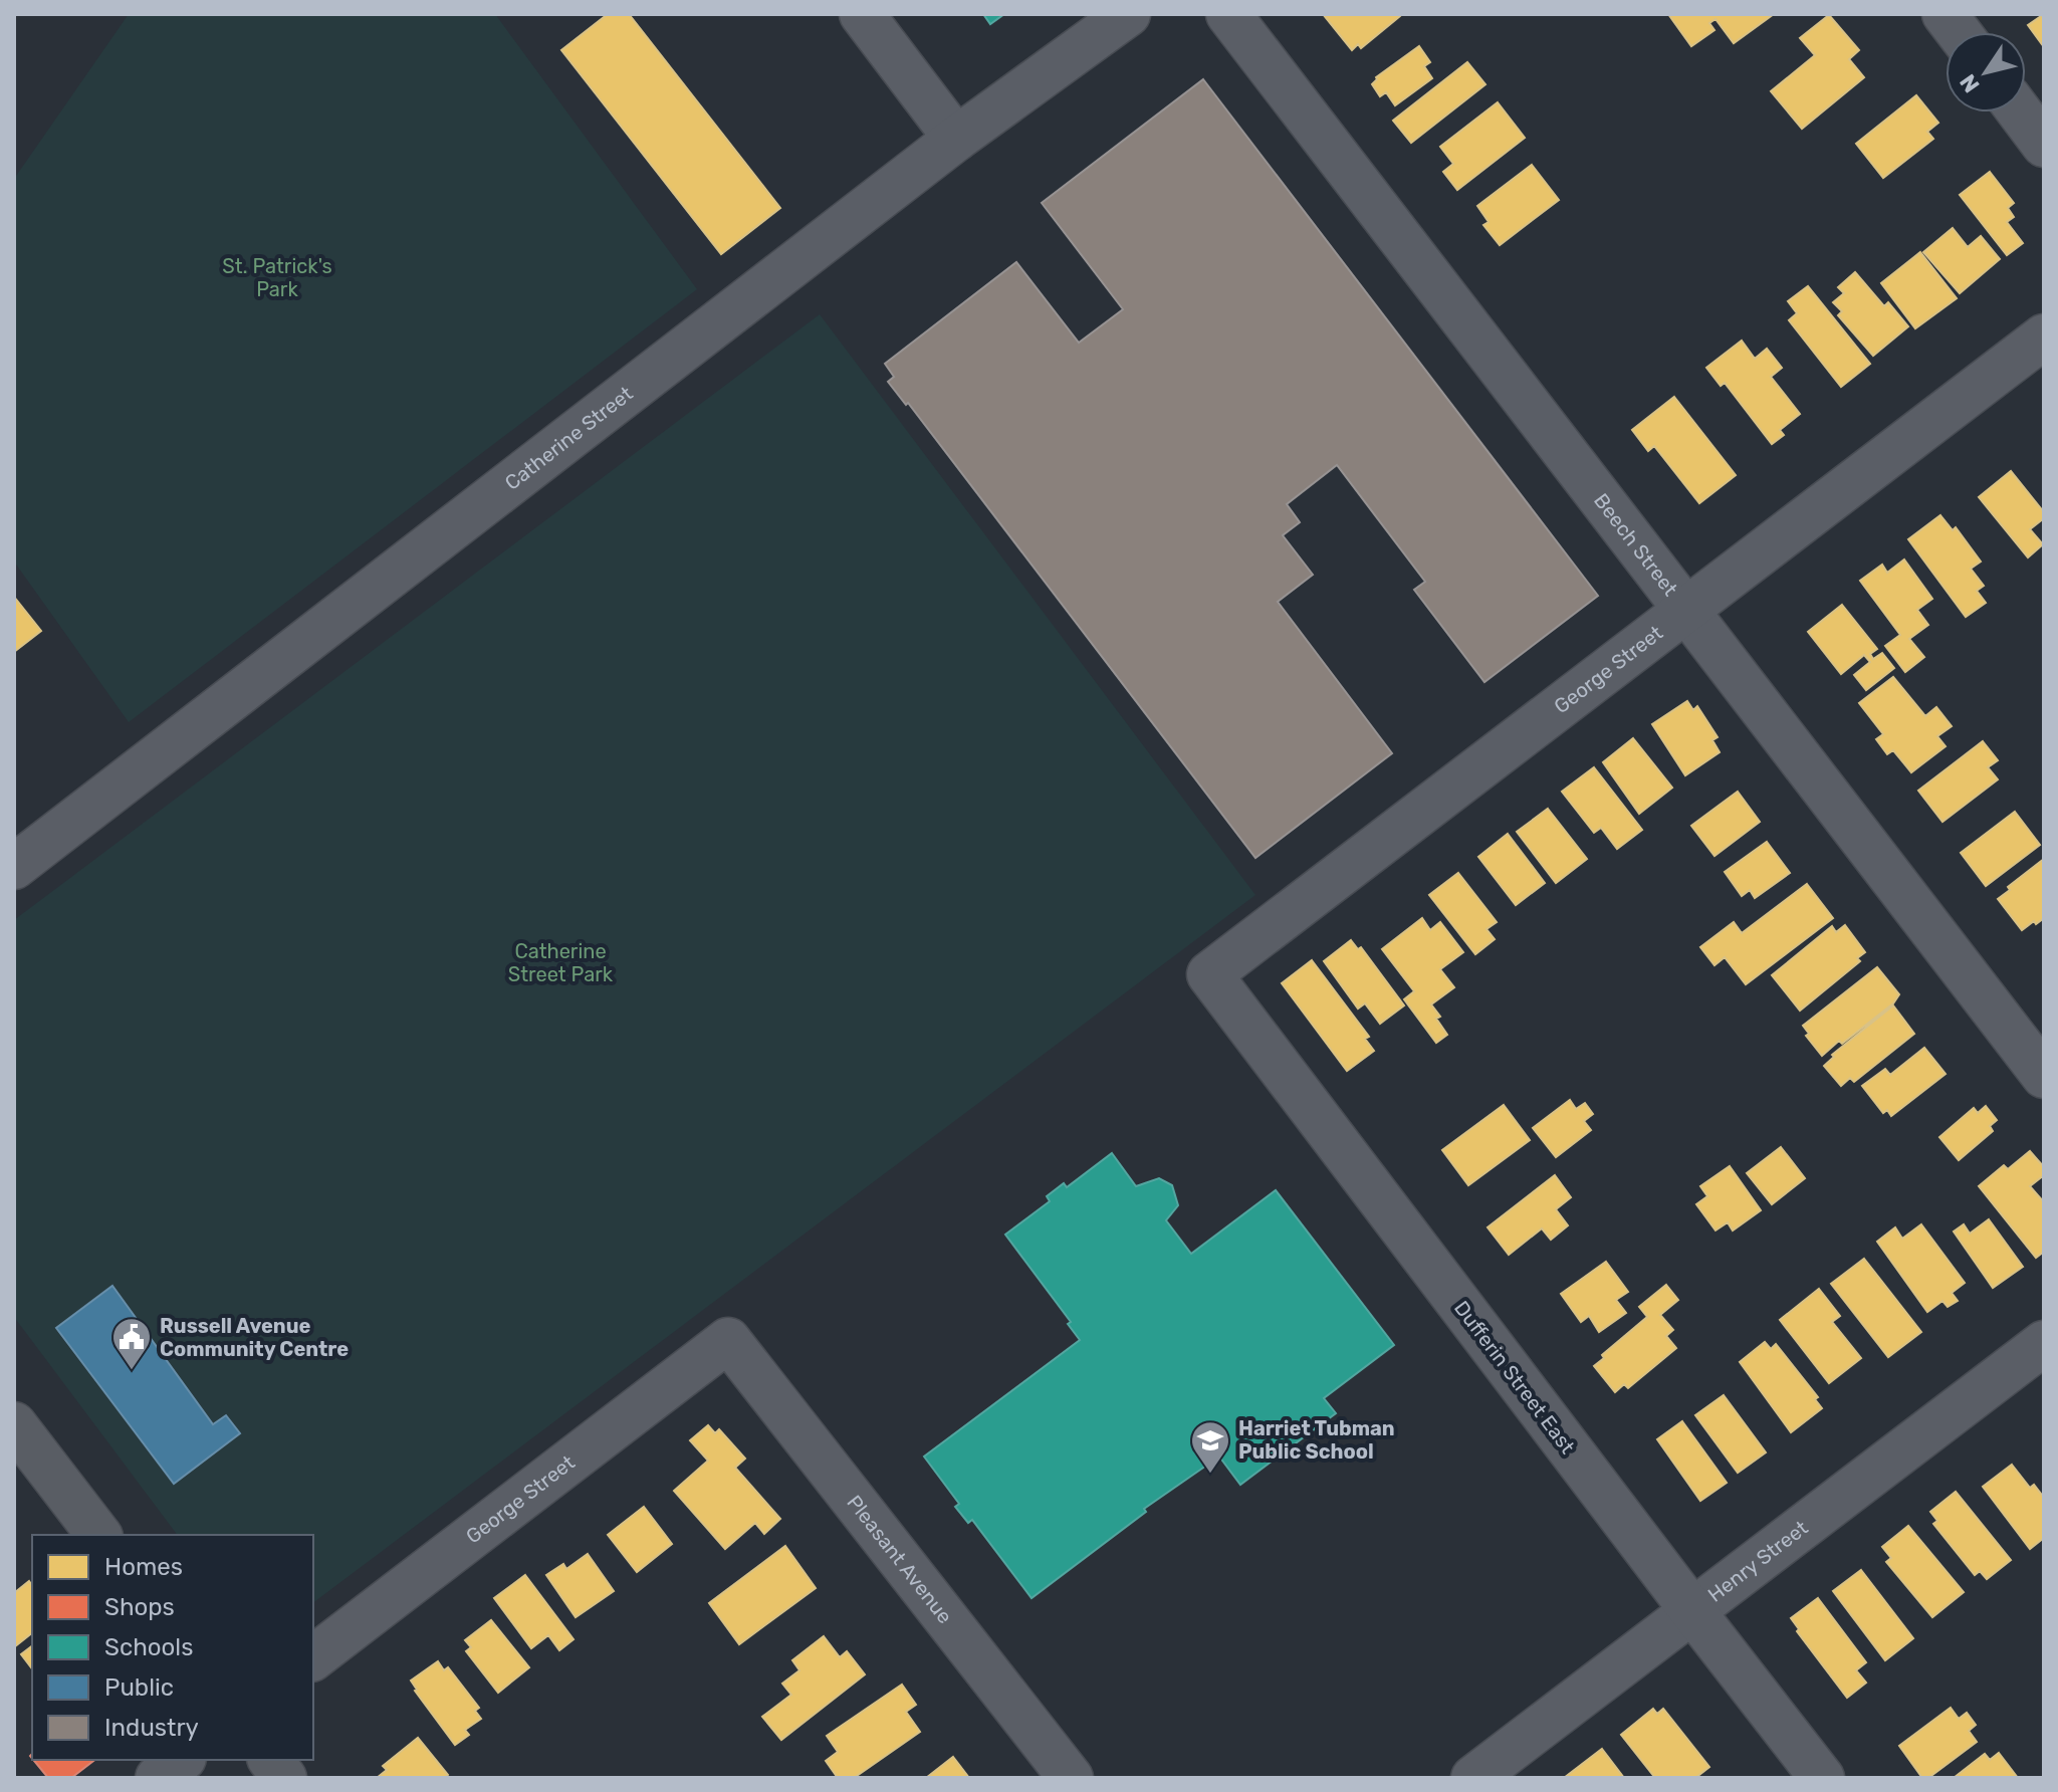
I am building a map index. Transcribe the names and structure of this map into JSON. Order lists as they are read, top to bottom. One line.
{"streets":{"street":["Catherine Street","Beech Street","George Street","Dufferin Street East","Pleasant Avenue","Henry Street"]},"crossings":[["Beech Street","George Street"],["George Street","Dufferin Street East"],["George Street","Pleasant Avenue"],["Dufferin Street East","Henry Street"]],"parks":["St. Patrick's Park","Catherine Street Park"],"places":{"public building":["Russell Avenue Community Centre"],"school or university":["Harriet Tubman Public School"]},"legend":["Homes","Shops","Schools","Public","Industry"],"north":"bottom left"}
